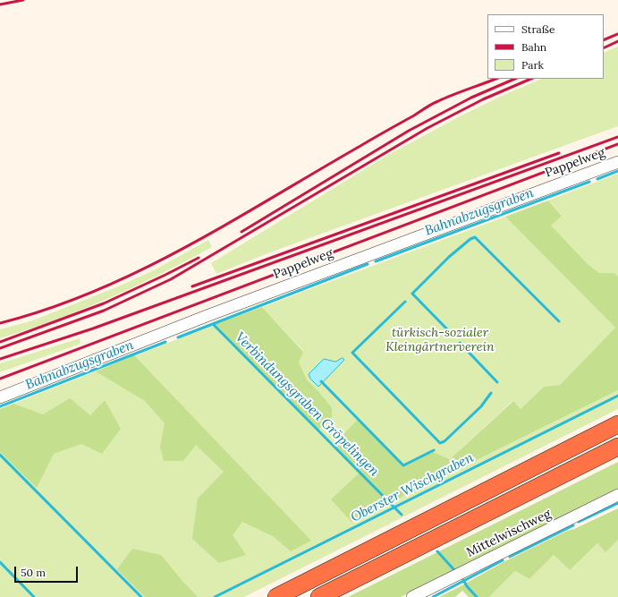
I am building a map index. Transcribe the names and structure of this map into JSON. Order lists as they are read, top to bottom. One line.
{"streets":{"street":["Pappelweg","Mittelwischweg"]},"water":["Bahnabzugsgraben","Verbindungsgraben Gröpelingen","Oberster Wischgraben"],"parks":["türkisch-sozialer Kleingärtnerverein"],"legend":["Straße","Bahn","Park"],"scale_bar":"50 m"}
